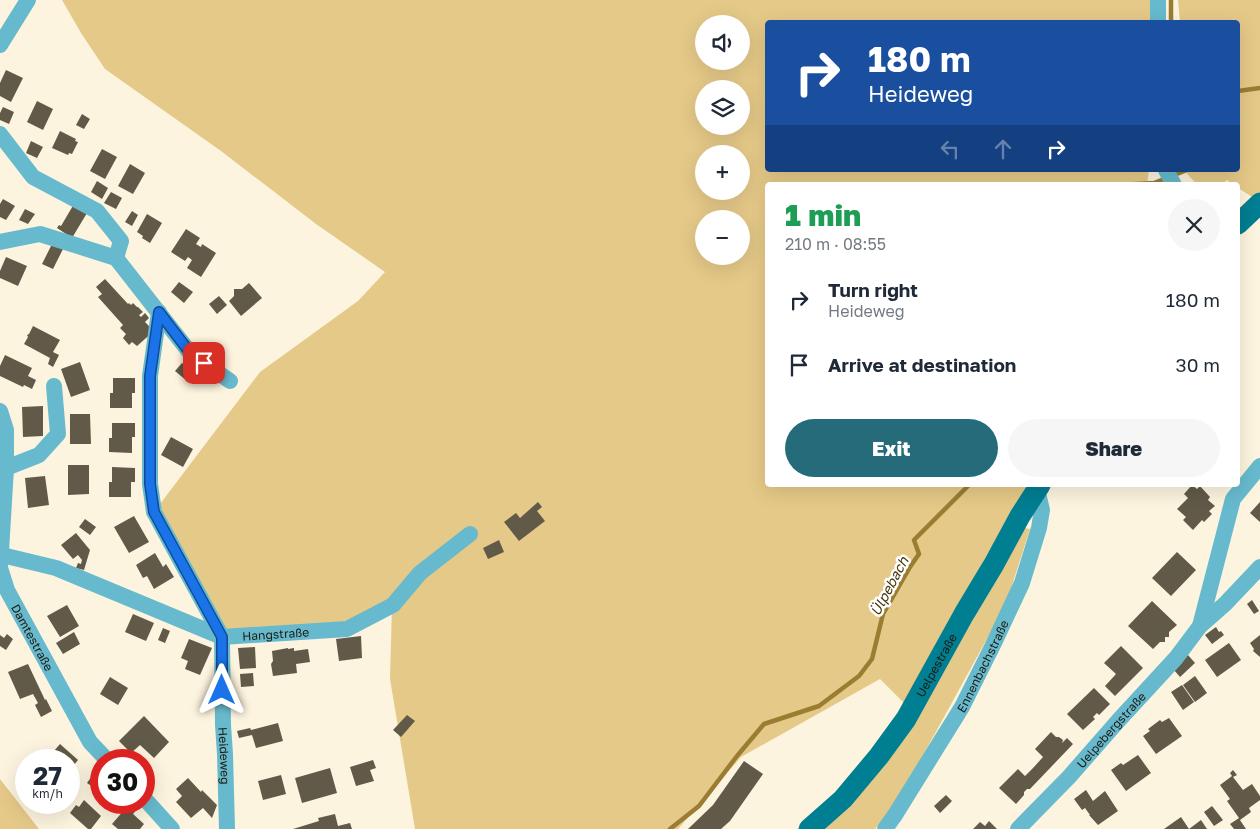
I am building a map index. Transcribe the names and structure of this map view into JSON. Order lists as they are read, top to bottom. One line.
{"streets":{"main road":["Uelpestraße"],"street":["Hangstraße","Damtestraße","Ennenbachstraße","Uelpebergstraße","Heideweg"]},"crossings":[["Hangstraße","Damtestraße"],["Hangstraße","Heideweg"],["Uelpestraße","Ennenbachstraße"]],"water":["Ülpebach"],"page":{"map_buttons":["+","−"],"turn":["180 m","Heideweg"],"heading":["1 min","210 m · 08:55"],"list":[{"name":"Turn right","note":"Heideweg","value":"180 m"},{"name":"Arrive at destination","value":"30 m"}],"buttons":["Exit","Share"],"speed":"27 km/h","limit":"30"}}
